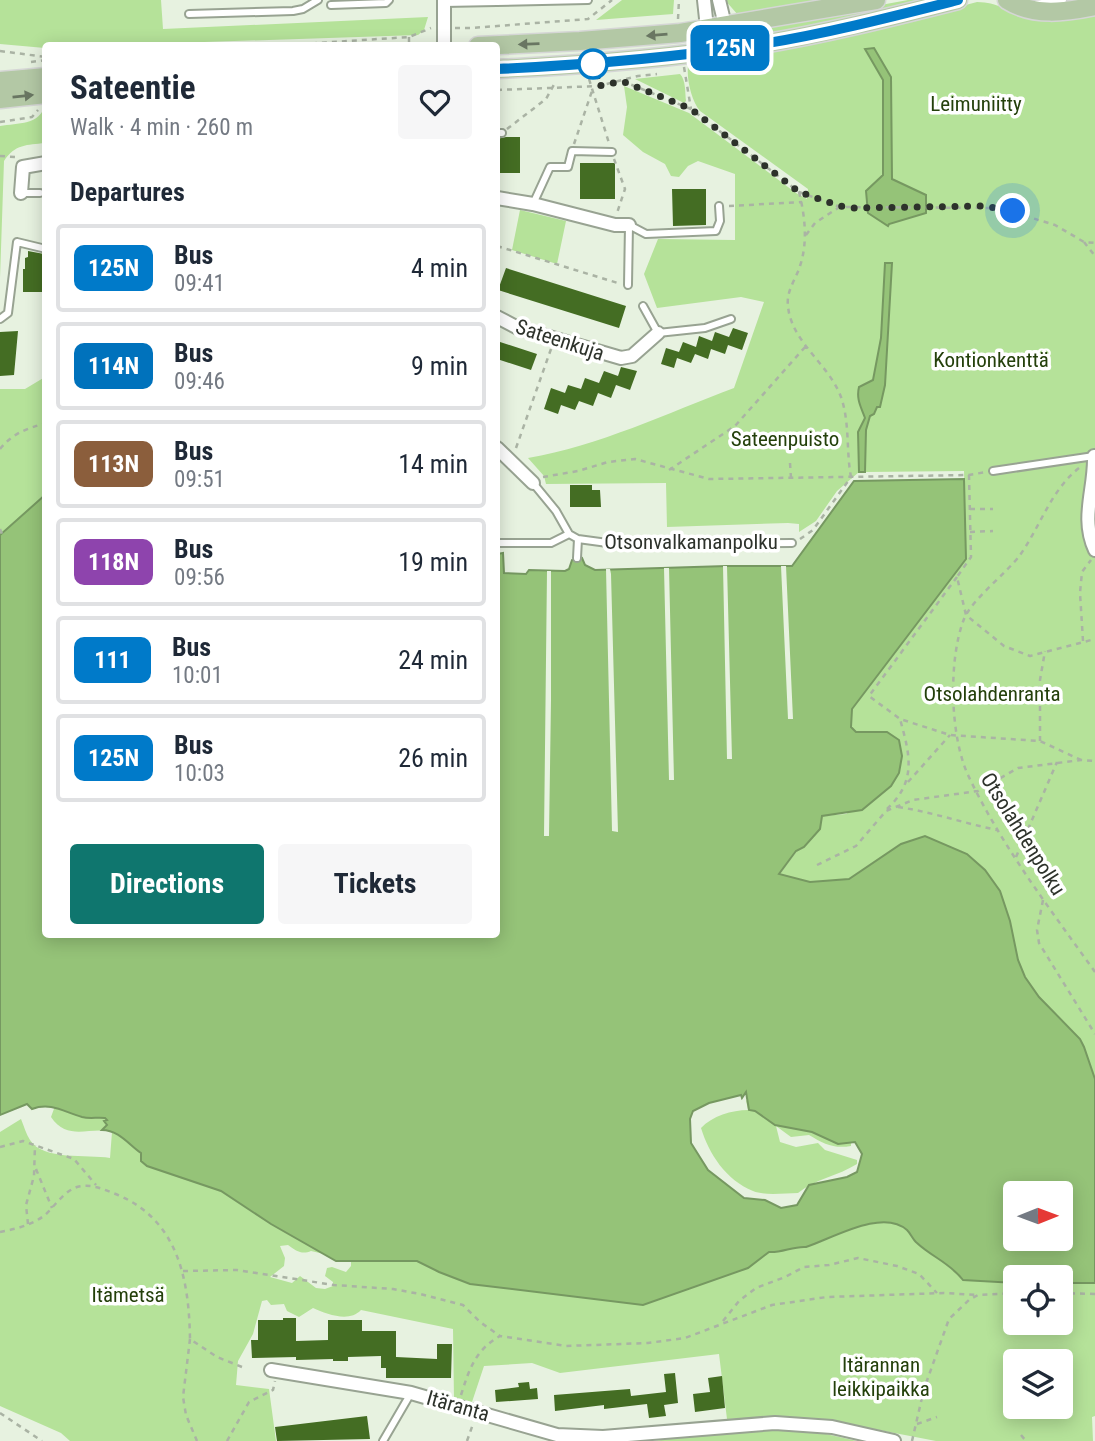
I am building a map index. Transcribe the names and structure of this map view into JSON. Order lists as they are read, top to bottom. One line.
{"streets":{"street":["Sateenkuja","Itäranta"],"lane":["Otsonvalkamanpolku"],"path":["Otsolahdenpolku"]},"parks":["Leimuniitty","Kontionkenttä","Sateenpuisto","Otsolahdenranta","Itämetsä","Itärannan leikkipaikka"],"lines":["bus line 125N"],"north":"right","page":{"on_map":"125N","heading":[["Sateentie","Walk · 4 min · 260 m"],"Departures"],"list":[{"mark":"125N","name":"Bus","note":"09:41","value":"4 min"},{"mark":"114N","name":"Bus","note":"09:46","value":"9 min"},{"mark":"113N","name":"Bus","note":"09:51","value":"14 min"},{"mark":"118N","name":"Bus","note":"09:56","value":"19 min"},{"mark":"111","name":"Bus","note":"10:01","value":"24 min"},{"mark":"125N","name":"Bus","note":"10:03","value":"26 min"}],"buttons":["Directions","Tickets"]}}
